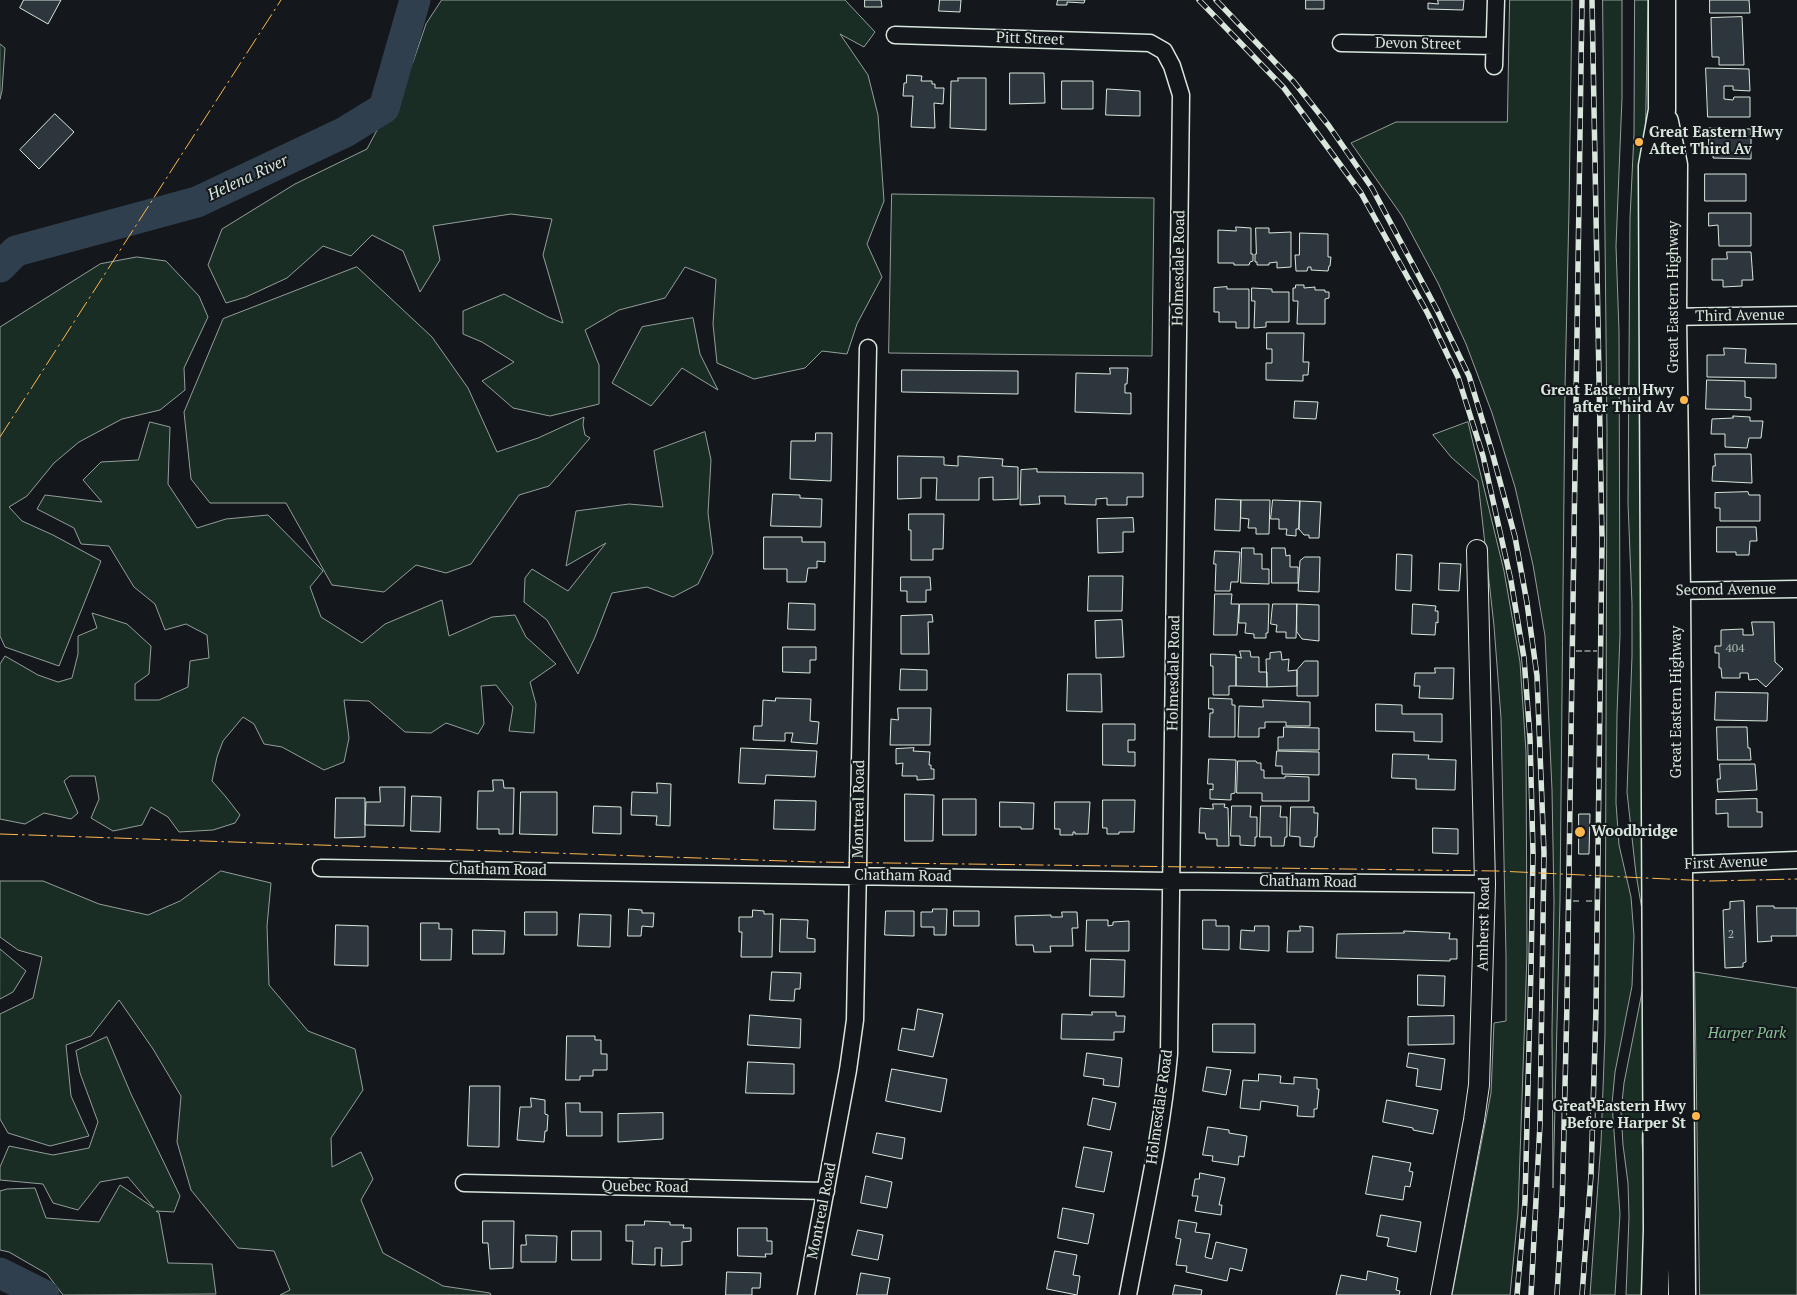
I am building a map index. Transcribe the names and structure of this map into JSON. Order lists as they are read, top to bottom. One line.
{"streets":{"highway":["Great Eastern Highway"],"street":["Pitt Street","Devon Street","Holmesdale Road","Third Avenue","Second Avenue","Montreal Road","First Avenue","Chatham Road","Amherst Road","Quebec Road"]},"crossings":[["Pitt Street","Holmesdale Road"],["Holmesdale Road","Chatham Road"],["Great Eastern Highway","Third Avenue"],["Great Eastern Highway","Second Avenue"],["Great Eastern Highway","First Avenue"],["Montreal Road","Chatham Road"],["Montreal Road","Quebec Road"],["Chatham Road","Amherst Road"]],"water":["Helena River"],"parks":["Harper Park"],"places":["Great Eastern Hwy After Third Av","Great Eastern Hwy after Third Av","Woodbridge","Great Eastern Hwy Before Harper St"],"house_numbers":["404","2"]}
